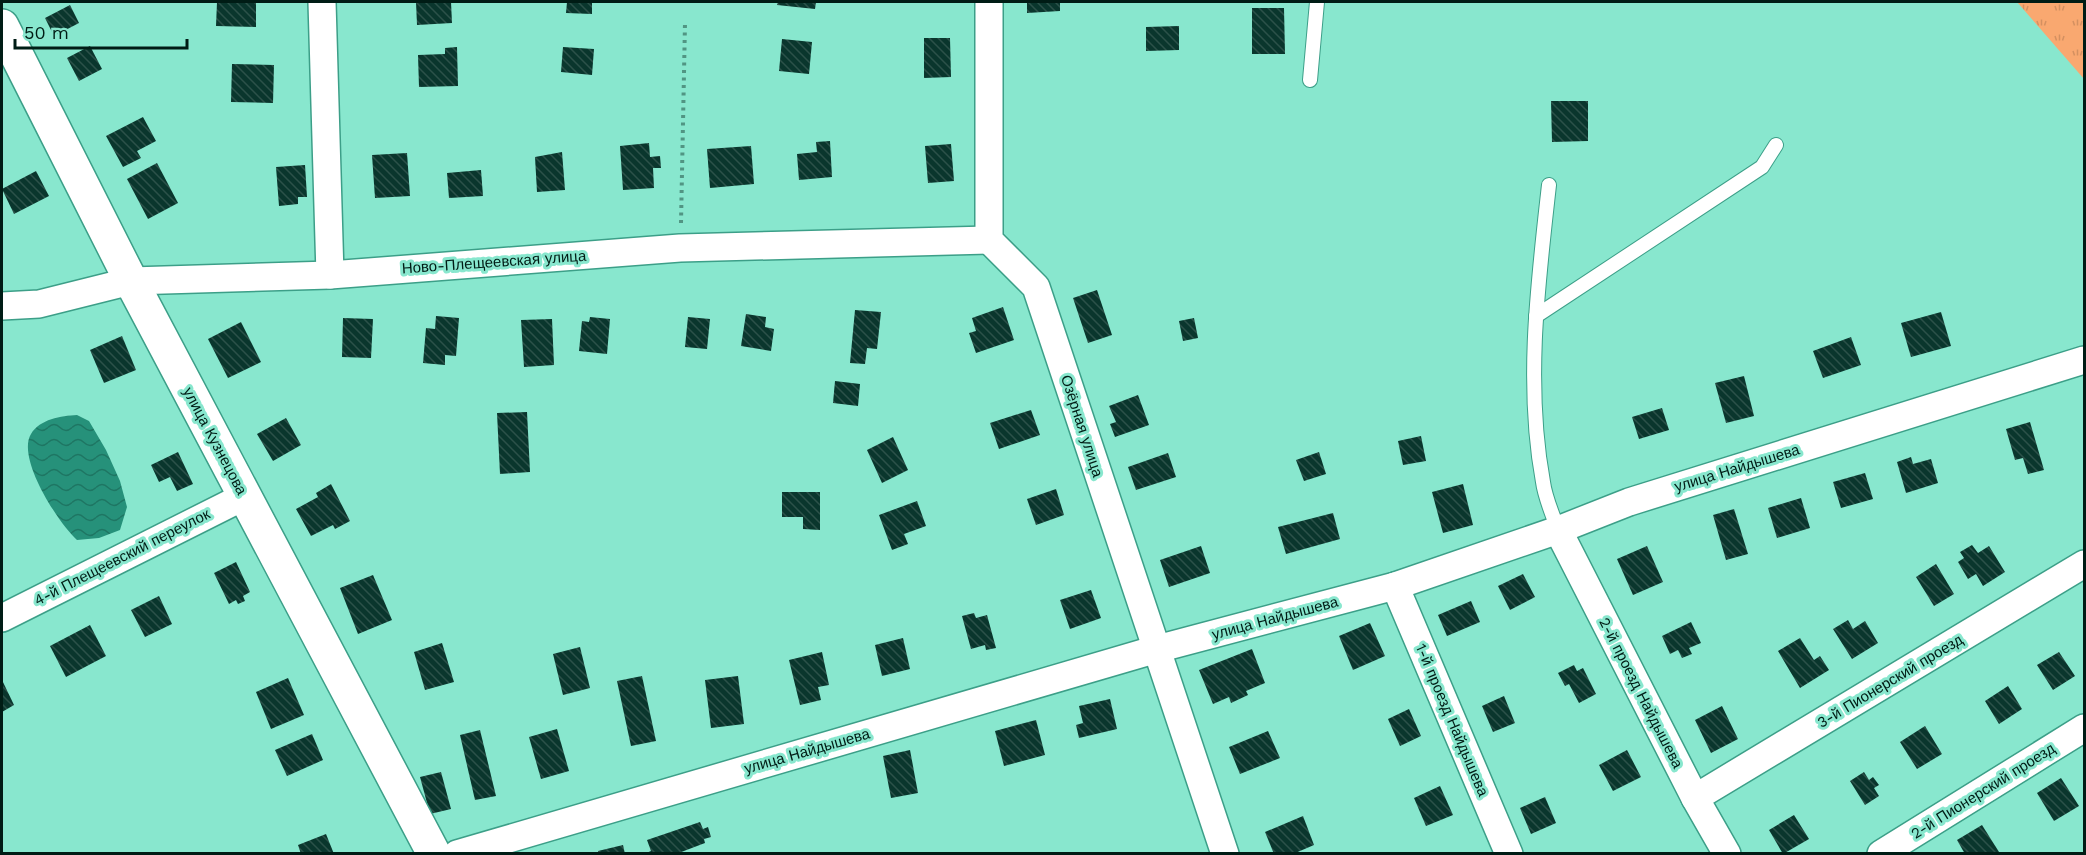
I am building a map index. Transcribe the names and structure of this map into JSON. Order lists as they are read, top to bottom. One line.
{"streets":{"street":["Ново-Плещеевская улица","Озёрная улица","улица Кузнецова","улица Найдышева","4-й Плещеевский переулок","3-й Пионерский проезд","2-й проезд Найдышева","1-й проезд Найдышева","2-й Пионерский проезд"]},"crossings":[["Ново-Плещеевская улица","Озёрная улица"],["Ново-Плещеевская улица","улица Кузнецова"],["Озёрная улица","улица Найдышева"],["улица Кузнецова","4-й Плещеевский переулок"],["улица Найдышева","2-й проезд Найдышева"],["улица Найдышева","1-й проезд Найдышева"],["3-й Пионерский проезд","2-й проезд Найдышева"]],"scale_bar":"50 m"}
